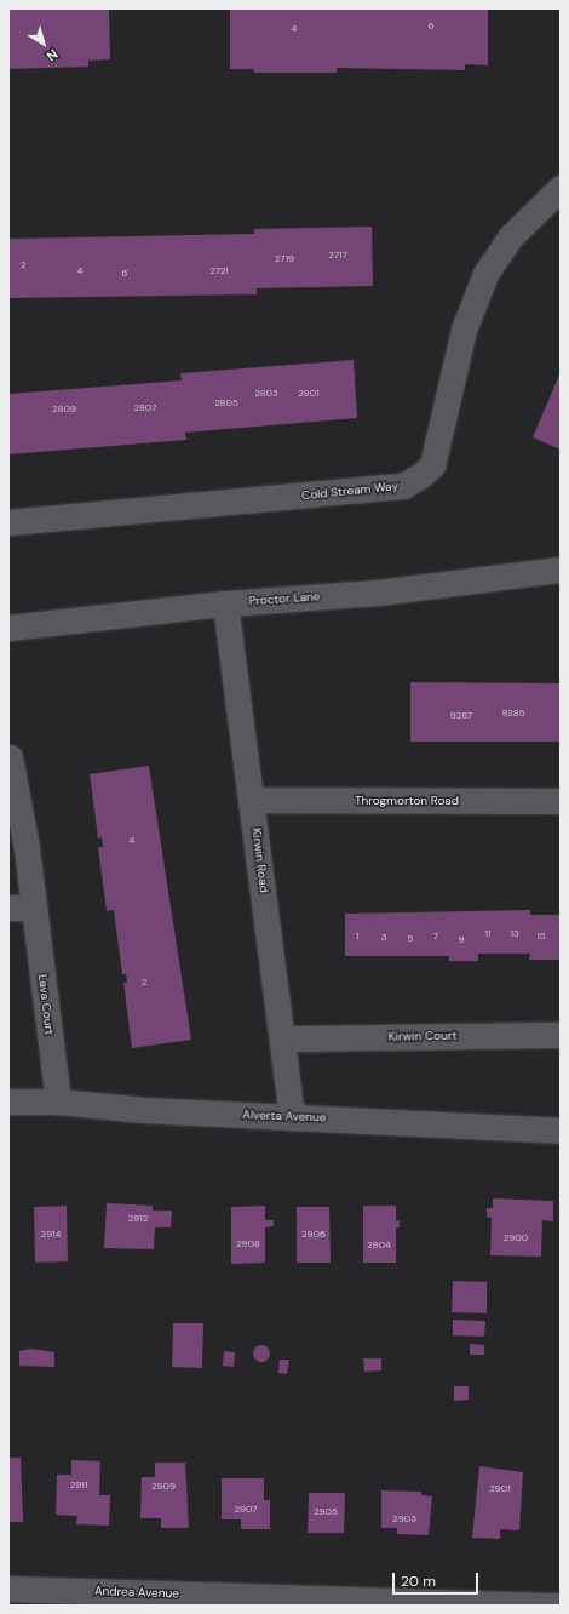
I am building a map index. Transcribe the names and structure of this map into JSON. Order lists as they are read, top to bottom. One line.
{"streets":{"street":["Cold Stream Way","Proctor Lane","Throgmorton Road","Kirwin Road","Lava Court","Kirwin Court","Alverta Avenue","Andrea Avenue"]},"crossings":[["Proctor Lane","Kirwin Road"],["Throgmorton Road","Kirwin Road"],["Kirwin Road","Kirwin Court"],["Kirwin Road","Alverta Avenue"],["Lava Court","Alverta Avenue"]],"house_numbers":["6","4","2717","2719","2","4","2721","6","2803","2801","2805","2807","2809","9285","9287","4","11","13","1","7","15","3","5","9","2","2912","2914","2906","2900","2908","2904","2911","2909","2901","2907","2905","2903"],"scale_bar":"20 m","north":"bottom right"}
